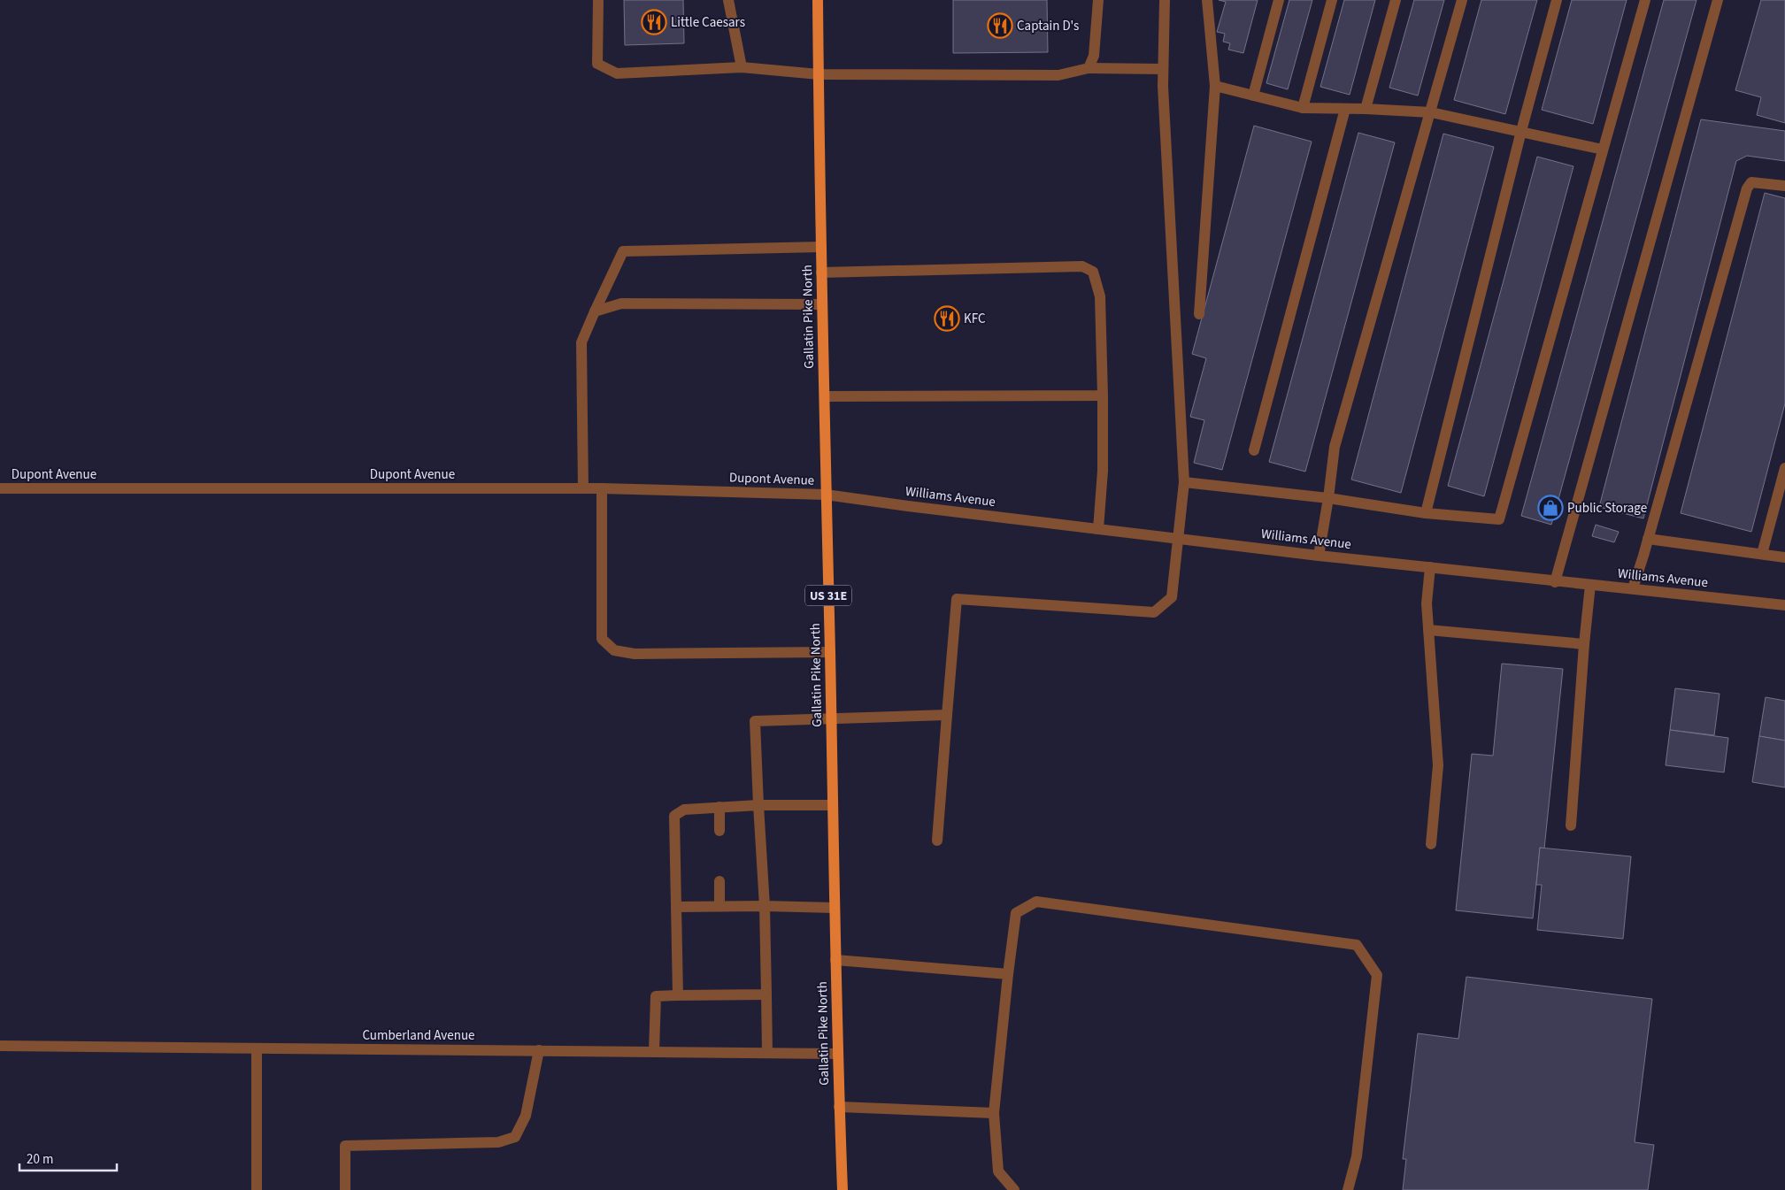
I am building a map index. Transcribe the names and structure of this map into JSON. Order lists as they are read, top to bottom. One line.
{"streets":{"main road":["Gallatin Pike North","US 31E"],"street":["Dupont Avenue","Williams Avenue","Cumberland Avenue"]},"crossings":[["Gallatin Pike North","Dupont Avenue"],["Gallatin Pike North","Williams Avenue"],["Gallatin Pike North","Cumberland Avenue"],["Dupont Avenue","Williams Avenue"]],"places":{"restaurant":["Little Caesars","Captain D's","KFC"],"shop":["Public Storage"]},"scale_bar":"20 m"}
